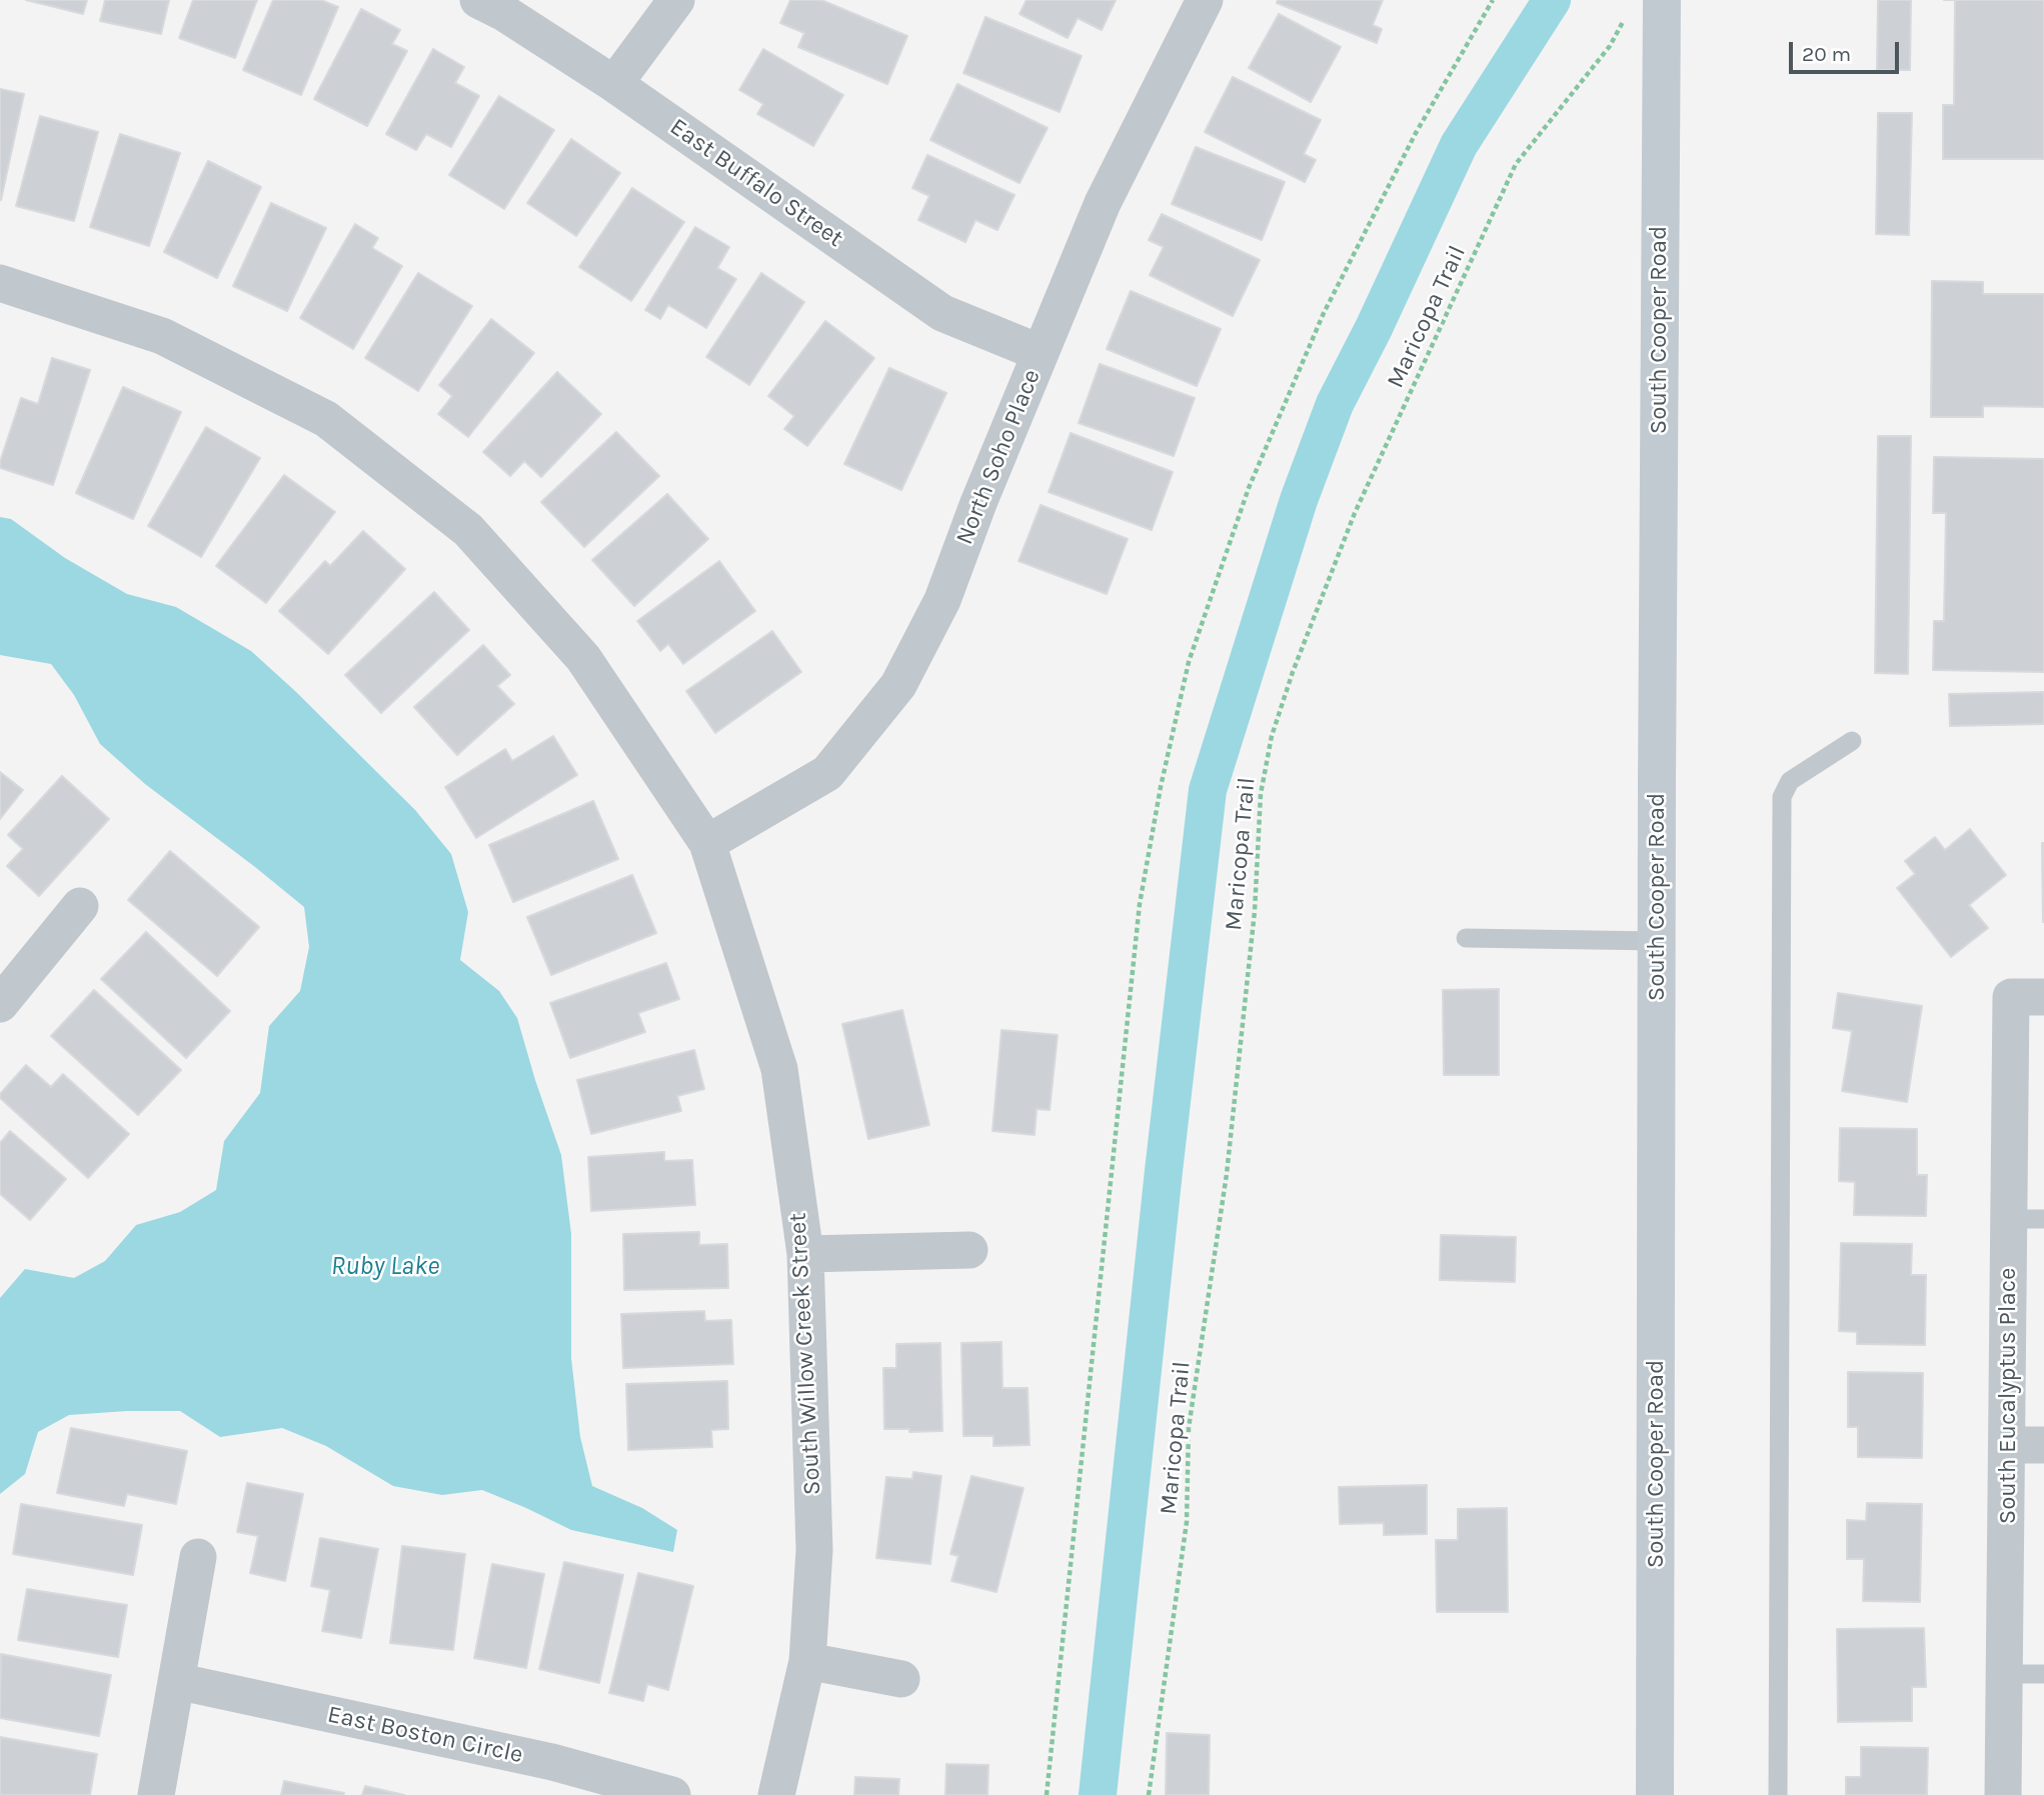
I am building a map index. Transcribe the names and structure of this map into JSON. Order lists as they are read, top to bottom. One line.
{"streets":{"main road":["South Cooper Road"],"street":["East Buffalo Street","North Soho Place","South Willow Creek Street","South Eucalyptus Place","East Boston Circle"],"path":["Maricopa Trail"]},"crossings":[["East Buffalo Street","North Soho Place"],["Maricopa Trail","South Cooper Road"],["North Soho Place","South Willow Creek Street"]],"water":["Ruby Lake"],"scale_bar":"20 m"}
